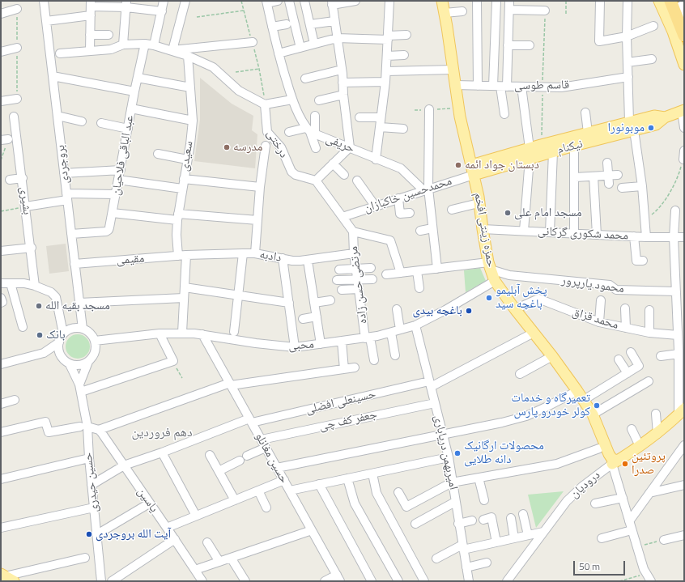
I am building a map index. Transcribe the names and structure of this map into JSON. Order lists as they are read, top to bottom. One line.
{"streets":{"main road":["نیکنام","حمزه زینتی افخم","درودیان"],"street":["قاسم طوسی","درختی","حریفی","عبد الباقی فلاحیان","سعیدی","بروجردی","محمدحسین خاکبازان","بشیری","محمد شکوری گرکانی","دادبه","مقیمی","مرتضی حسن زاده","محمود یارپرور","محمد قزاق","محبی","حسینعلی افضلی","جعفر کف چی","امیربهمن دریاباری","حسین مغانلو","حسین حیدری","یاسین"]},"crossings":[["قاسم طوسی","حمزه زینتی افخم"],["حریفی","محمدحسین خاکبازان"],["نیکنام","محمدحسین خاکبازان"],["نیکنام","حمزه زینتی افخم"],["عبد الباقی فلاحیان","بروجردی"],["سعیدی","دادبه"],["سعیدی","مقیمی"],["سعیدی","محبی"],["بروجردی","مقیمی"],["بروجردی","محبی"],["بروجردی","حسین حیدری"],["محمدحسین خاکبازان","حمزه زینتی افخم"],["حمزه زینتی افخم","محمد شکوری گرکانی"],["حمزه زینتی افخم","محمود یارپرور"],["حمزه زینتی افخم","محمد قزاق"],["حمزه زینتی افخم","محبی"],["حمزه زینتی افخم","حسینعلی افضلی"],["حمزه زینتی افخم","درودیان"],["دادبه","مقیمی"],["دادبه","مرتضی حسن زاده"],["مرتضی حسن زاده","محبی"],["محبی","امیربهمن دریاباری"],["محبی","حسین مغانلو"],["محبی","حسین حیدری"],["حسینعلی افضلی","امیربهمن دریاباری"],["حسینعلی افضلی","حسین مغانلو"],["حسینعلی افضلی","حسین حیدری"],["حسینعلی افضلی","یاسین"],["جعفر کف چی","امیربهمن دریاباری"],["جعفر کف چی","حسین مغانلو"]],"districts":["دهم فروردین"],"places":["موبونورا","مدرسه","دبستان جواد ائمه","مسجد امام علی","پخش آبلیمو باغچه سید","مسجد بقیه الله","باغچه بیدی","بانک","تعمیرگاه و خدمات کولر خودرو پارس","محصولات ارگانیک دانه طلایی","پروتئین صدرا","آیت الله بروجردی"],"scale_bar":"50 m"}
